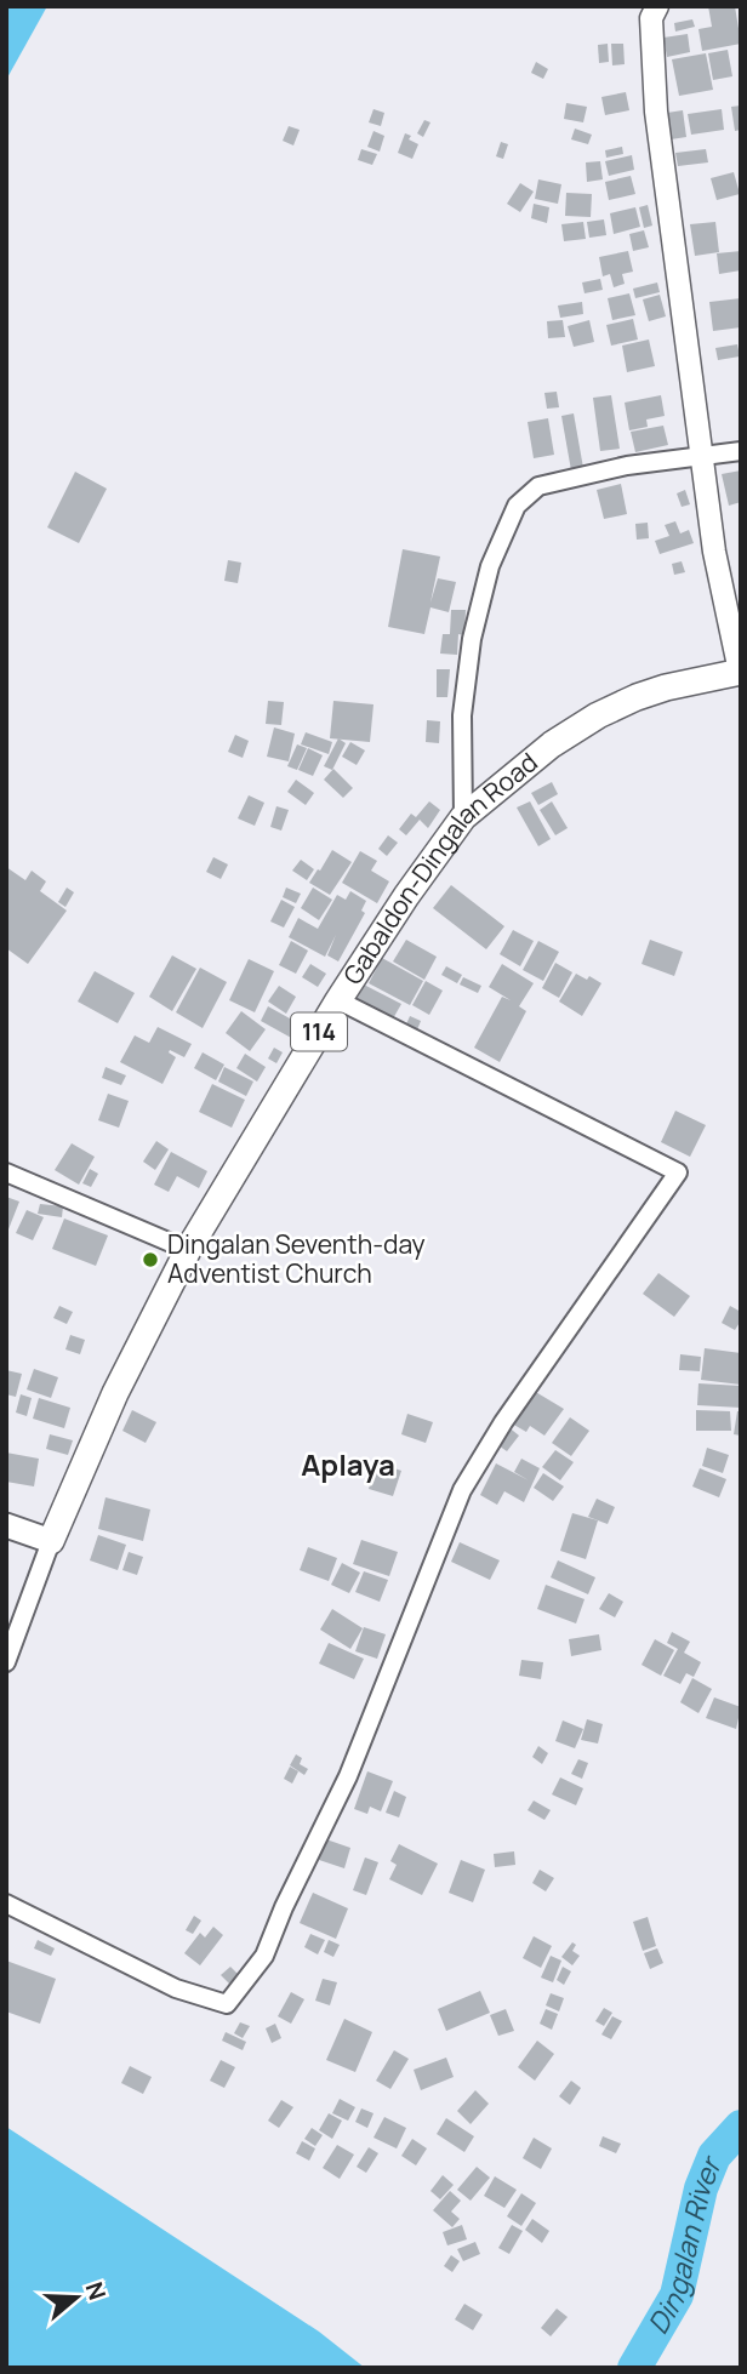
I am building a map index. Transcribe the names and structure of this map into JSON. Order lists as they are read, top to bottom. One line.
{"streets":{"main road":["Gabaldon-Dingalan Road","114"]},"districts":["Aplaya"],"water":["Dingalan River"],"places":["Dingalan Seventh-day Adventist Church"],"north":"right"}
